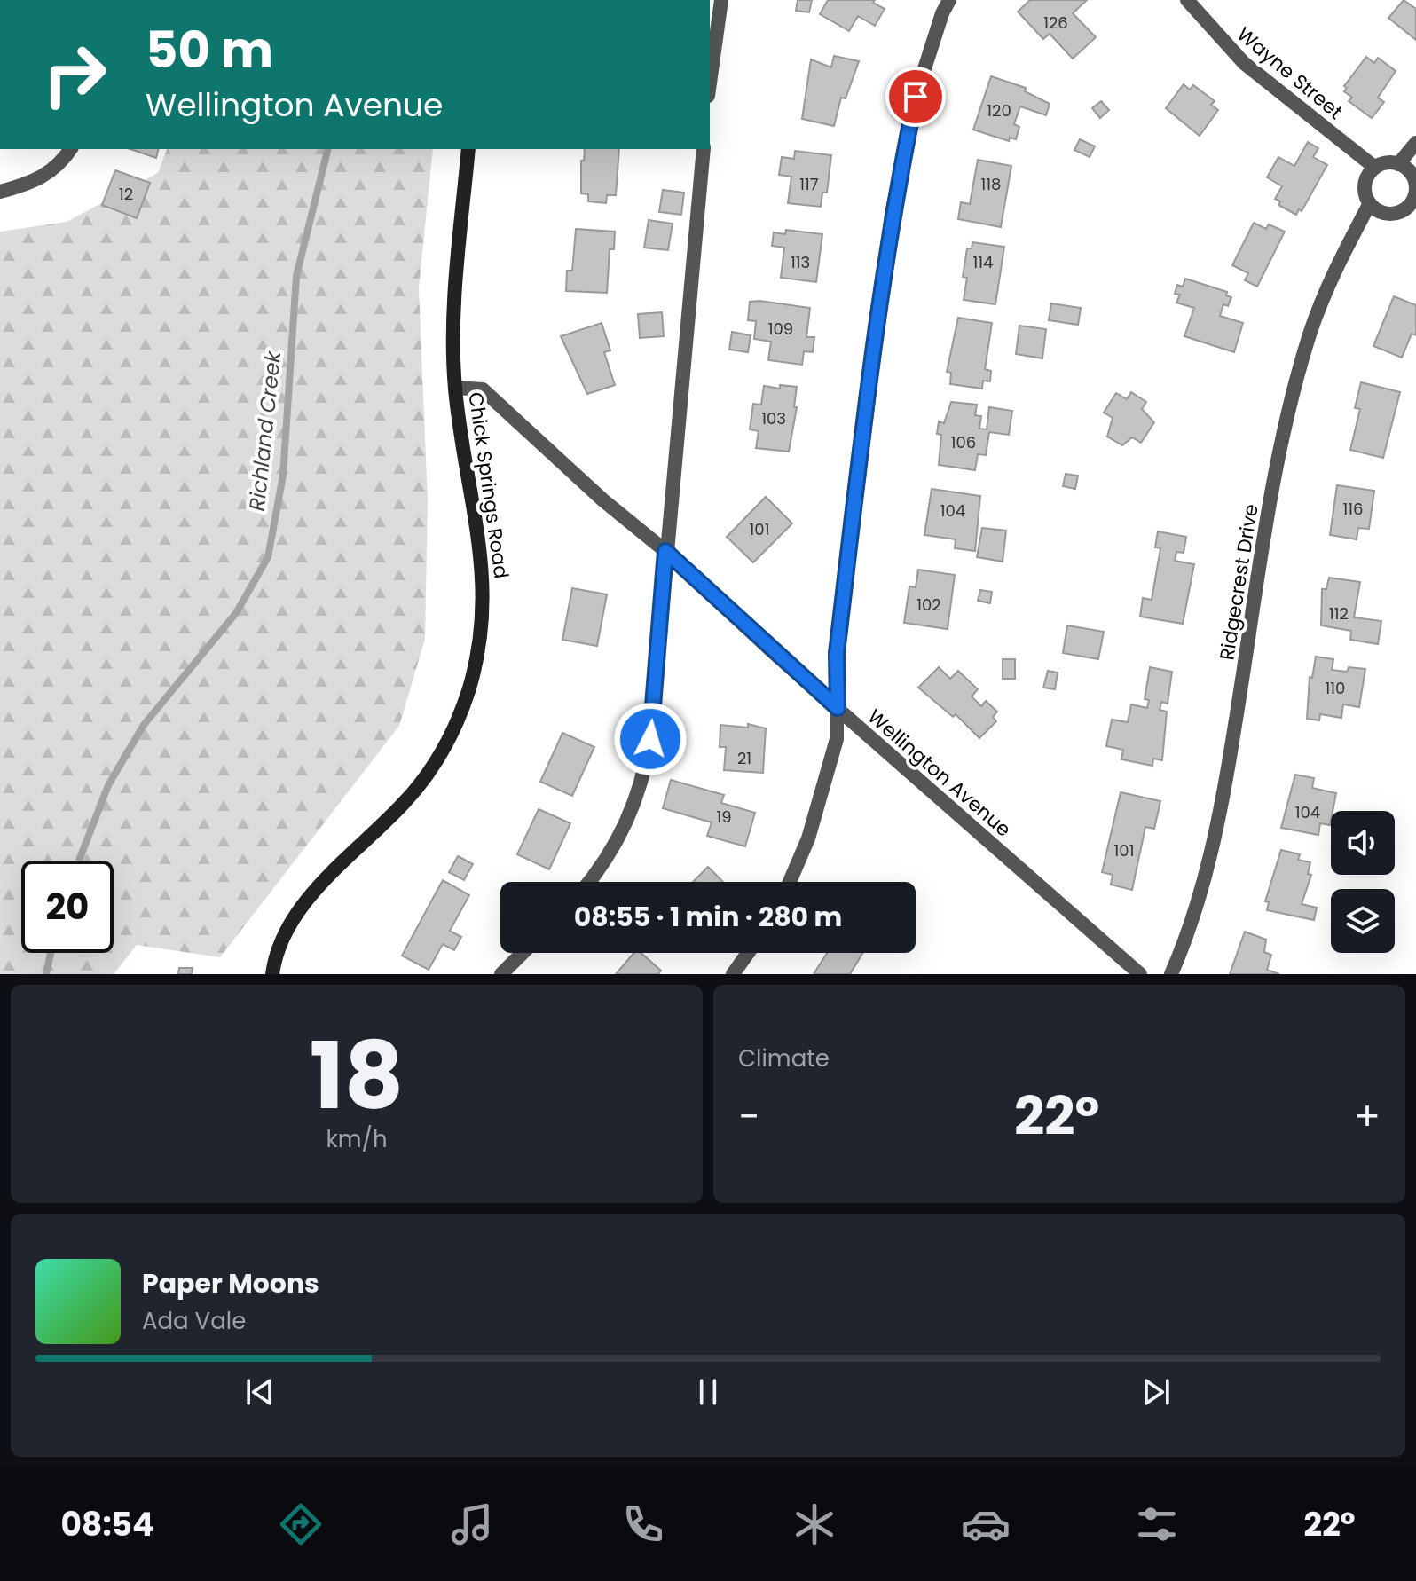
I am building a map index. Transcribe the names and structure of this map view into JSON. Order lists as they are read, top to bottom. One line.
{"streets":{"street":["Wayne Street","Chick Springs Road","Ridgecrest Drive","Wellington Avenue"]},"crossings":[["Wayne Street","Ridgecrest Drive"],["Chick Springs Road","Wellington Avenue"]],"water":["Richland Creek"],"house_numbers":["126","120","117","118","12","113","114","109","103","106","116","104","101","102","112","110","21","104","19","101"],"page":{"turn":["50 m","Wellington Avenue"],"limit":"20","trip":"08:55 · 1 min · 280 m","tile":[["18","km/h"],"Climate"],"heat":["−","22°","+"],"song":["Paper Moons","Ada Vale"],"tabs":["08:54","22°"]}}
